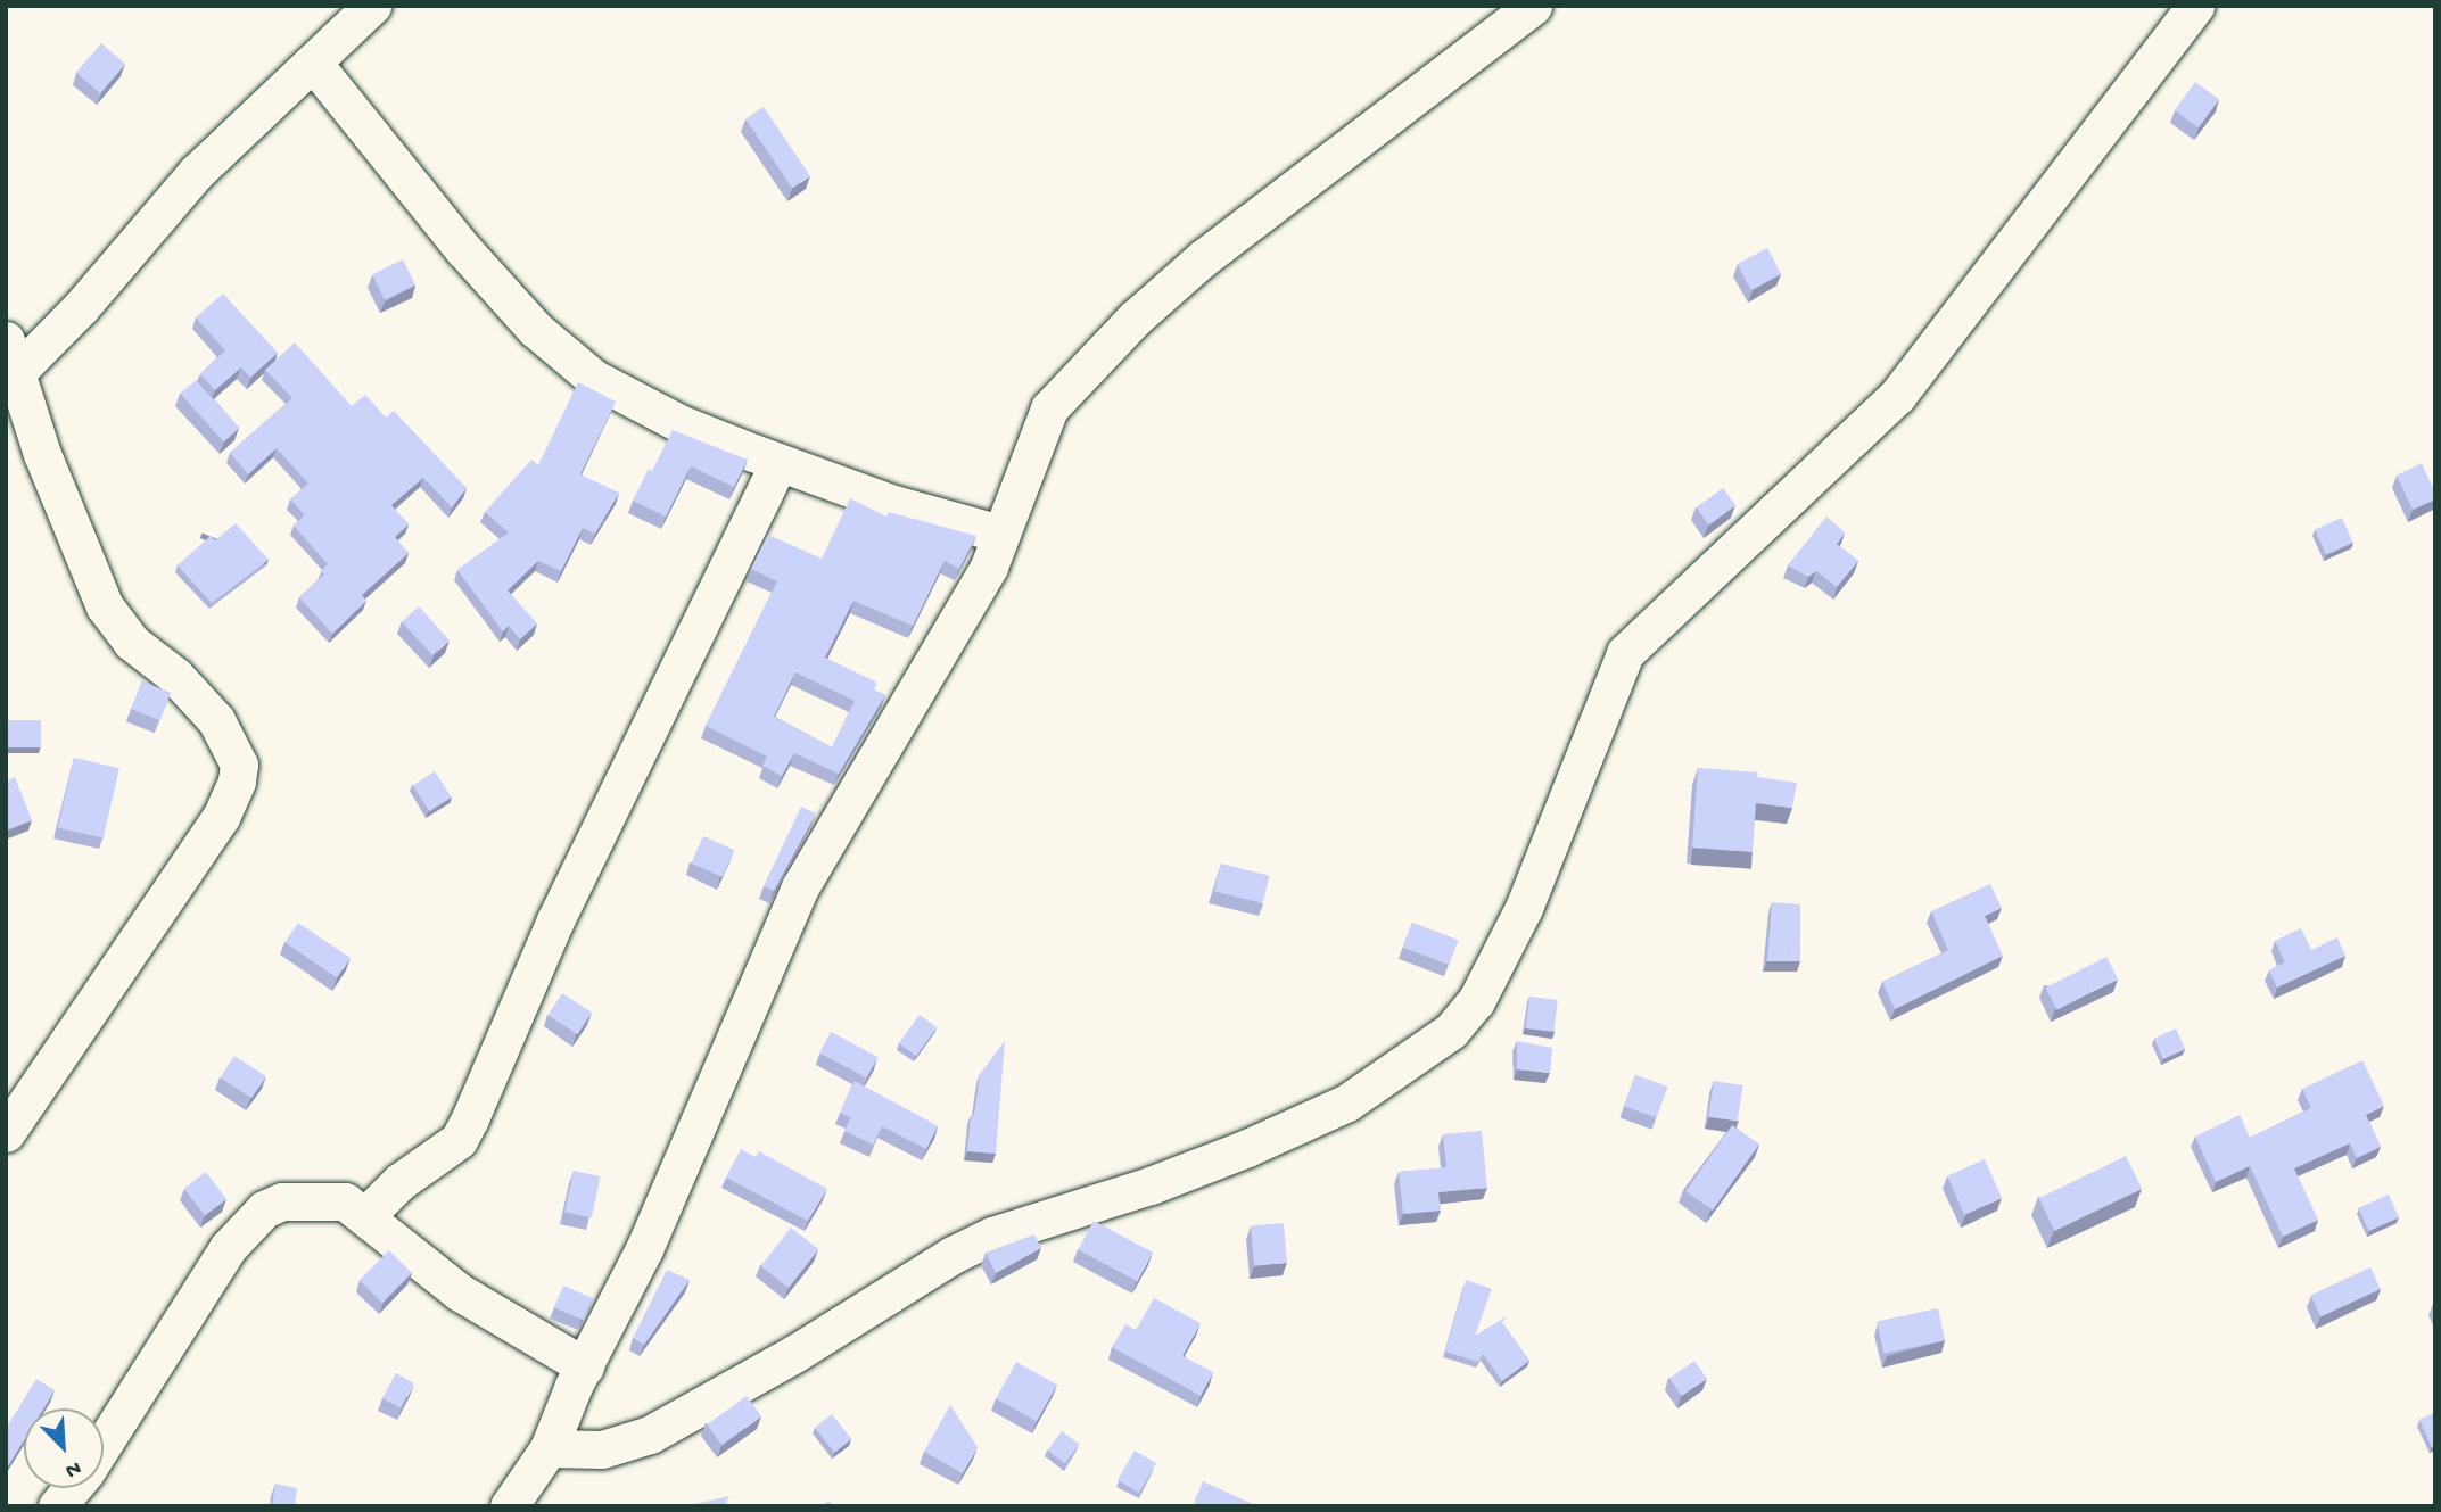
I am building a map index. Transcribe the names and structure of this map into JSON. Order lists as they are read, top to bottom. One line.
{"north":"bottom right"}
